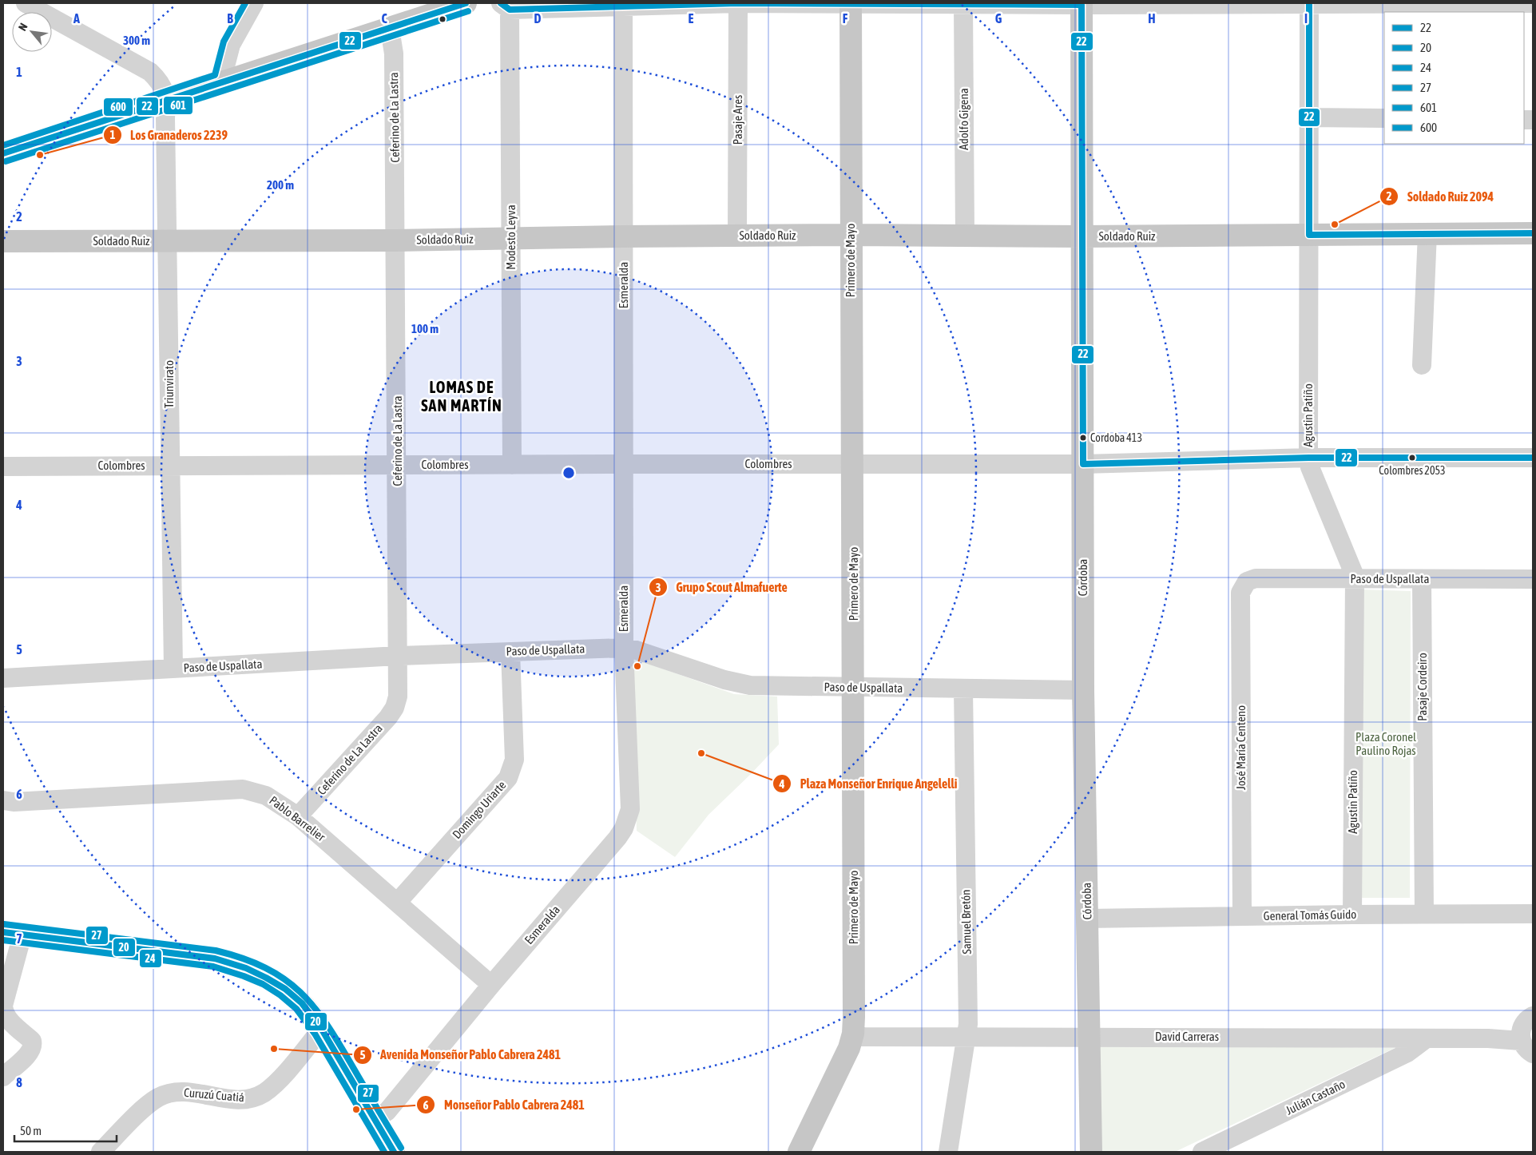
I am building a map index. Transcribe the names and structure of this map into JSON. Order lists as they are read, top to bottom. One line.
{"streets":{"main road":["Soldado Ruiz","Primero de Mayo","Córdoba"],"street":["Ceferino de La Lastra","Adolfo Gigena","Pasaje Ares","Modesto Leyva","Esmeralda","Triunvirato","Agustin Patiño","Colombres","Paso de Uspallata","Pasaje Cordeiro","José María Centeno","Domingo Uriarte","Pablo Barrelier","General Tomás Guido","Samuel Bretón","David Carreras","Curuzú Cuatiá","Julián Castaño"]},"crossings":[["Ceferino de La Lastra","Soldado Ruiz"],["Ceferino de La Lastra","Colombres"],["Ceferino de La Lastra","Paso de Uspallata"],["Ceferino de La Lastra","Pablo Barrelier"],["Adolfo Gigena","Soldado Ruiz"],["Pasaje Ares","Soldado Ruiz"],["Soldado Ruiz","Modesto Leyva"],["Soldado Ruiz","Primero de Mayo"],["Soldado Ruiz","Esmeralda"],["Soldado Ruiz","Triunvirato"],["Soldado Ruiz","Agustin Patiño"],["Soldado Ruiz","Córdoba"],["Modesto Leyva","Colombres"],["Primero de Mayo","Colombres"],["Primero de Mayo","Paso de Uspallata"],["Primero de Mayo","David Carreras"],["Esmeralda","Colombres"],["Esmeralda","Paso de Uspallata"],["Esmeralda","Pablo Barrelier"],["Triunvirato","Colombres"],["Triunvirato","Paso de Uspallata"],["Agustin Patiño","Colombres"],["Agustin Patiño","Paso de Uspallata"],["Agustin Patiño","General Tomás Guido"],["Colombres","Córdoba"],["Córdoba","Paso de Uspallata"],["Córdoba","General Tomás Guido"],["Córdoba","David Carreras"],["Paso de Uspallata","Pasaje Cordeiro"],["Paso de Uspallata","José María Centeno"],["Paso de Uspallata","Domingo Uriarte"],["Paso de Uspallata","Samuel Bretón"],["Pasaje Cordeiro","General Tomás Guido"],["José María Centeno","General Tomás Guido"],["Domingo Uriarte","Pablo Barrelier"],["Samuel Bretón","David Carreras"],["David Carreras","Julián Castaño"]],"districts":["LOMAS DE SAN MARTÍN"],"parks":["Plaza Coronel Paulino Rojas"],"places":["Los Granaderos 2239","Soldado Ruiz 2094","Cordoba 413","Colombres 2053","Grupo Scout Almafuerte","Plaza Monseñor Enrique Angelelli","Avenida Monseñor Pablo Cabrera 2481","Monseñor Pablo Cabrera 2481"],"lines":["transit line 22","transit line 600","transit line 601","transit line 27","transit line 20","transit line 24"],"legend":["22","20","24","27","601","600"],"scale_bar":"50 m","north":"top left","grid":{"columns":["A","B","C","D","E","F","G","H","I"],"rows":["1","2","3","4","5","6","7","8"]},"rings":["300 m","200 m","100 m"]}
